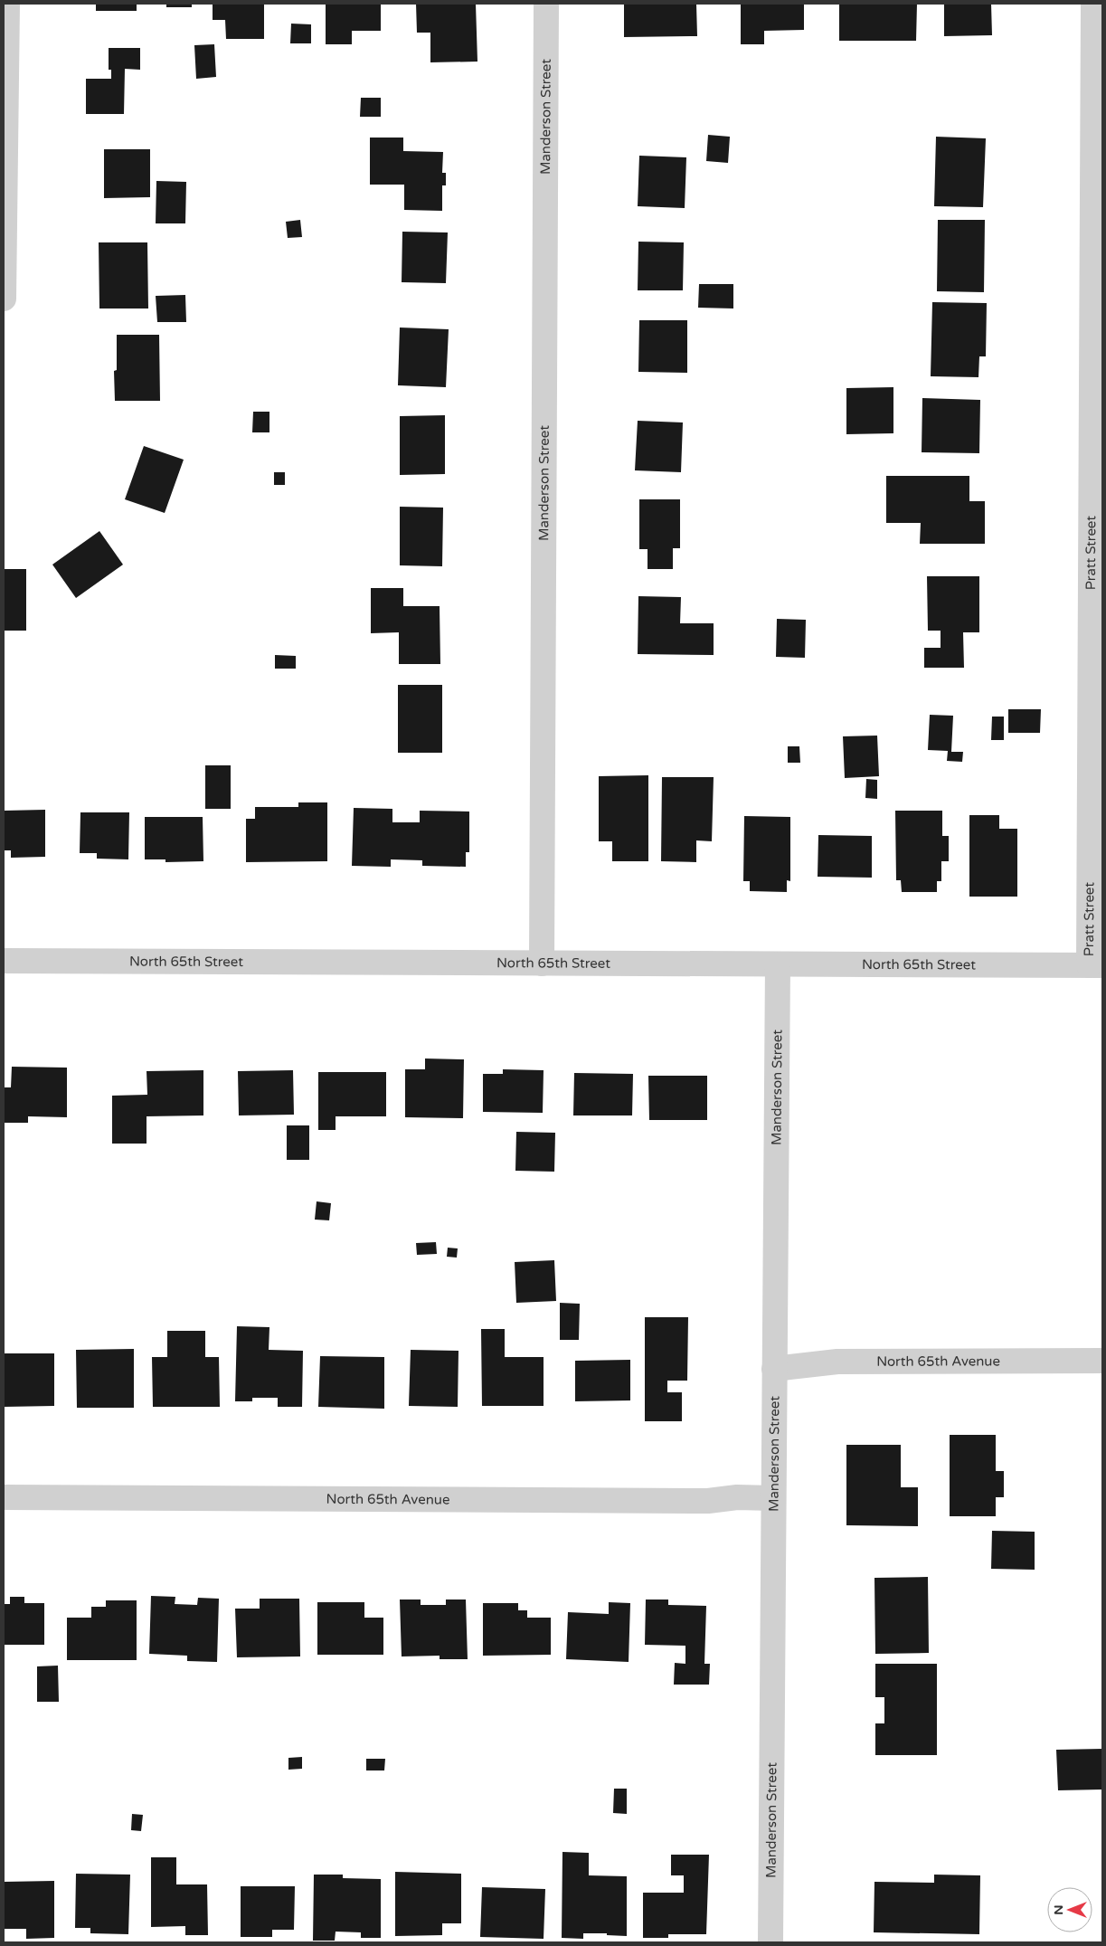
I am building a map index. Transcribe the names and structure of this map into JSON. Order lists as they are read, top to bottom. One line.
{"streets":{"street":["Manderson Street","Pratt Street","North 65th Street","North 65th Avenue"]},"crossings":[["Manderson Street","North 65th Street"],["Manderson Street","North 65th Avenue"],["Pratt Street","North 65th Street"]],"north":"left"}
